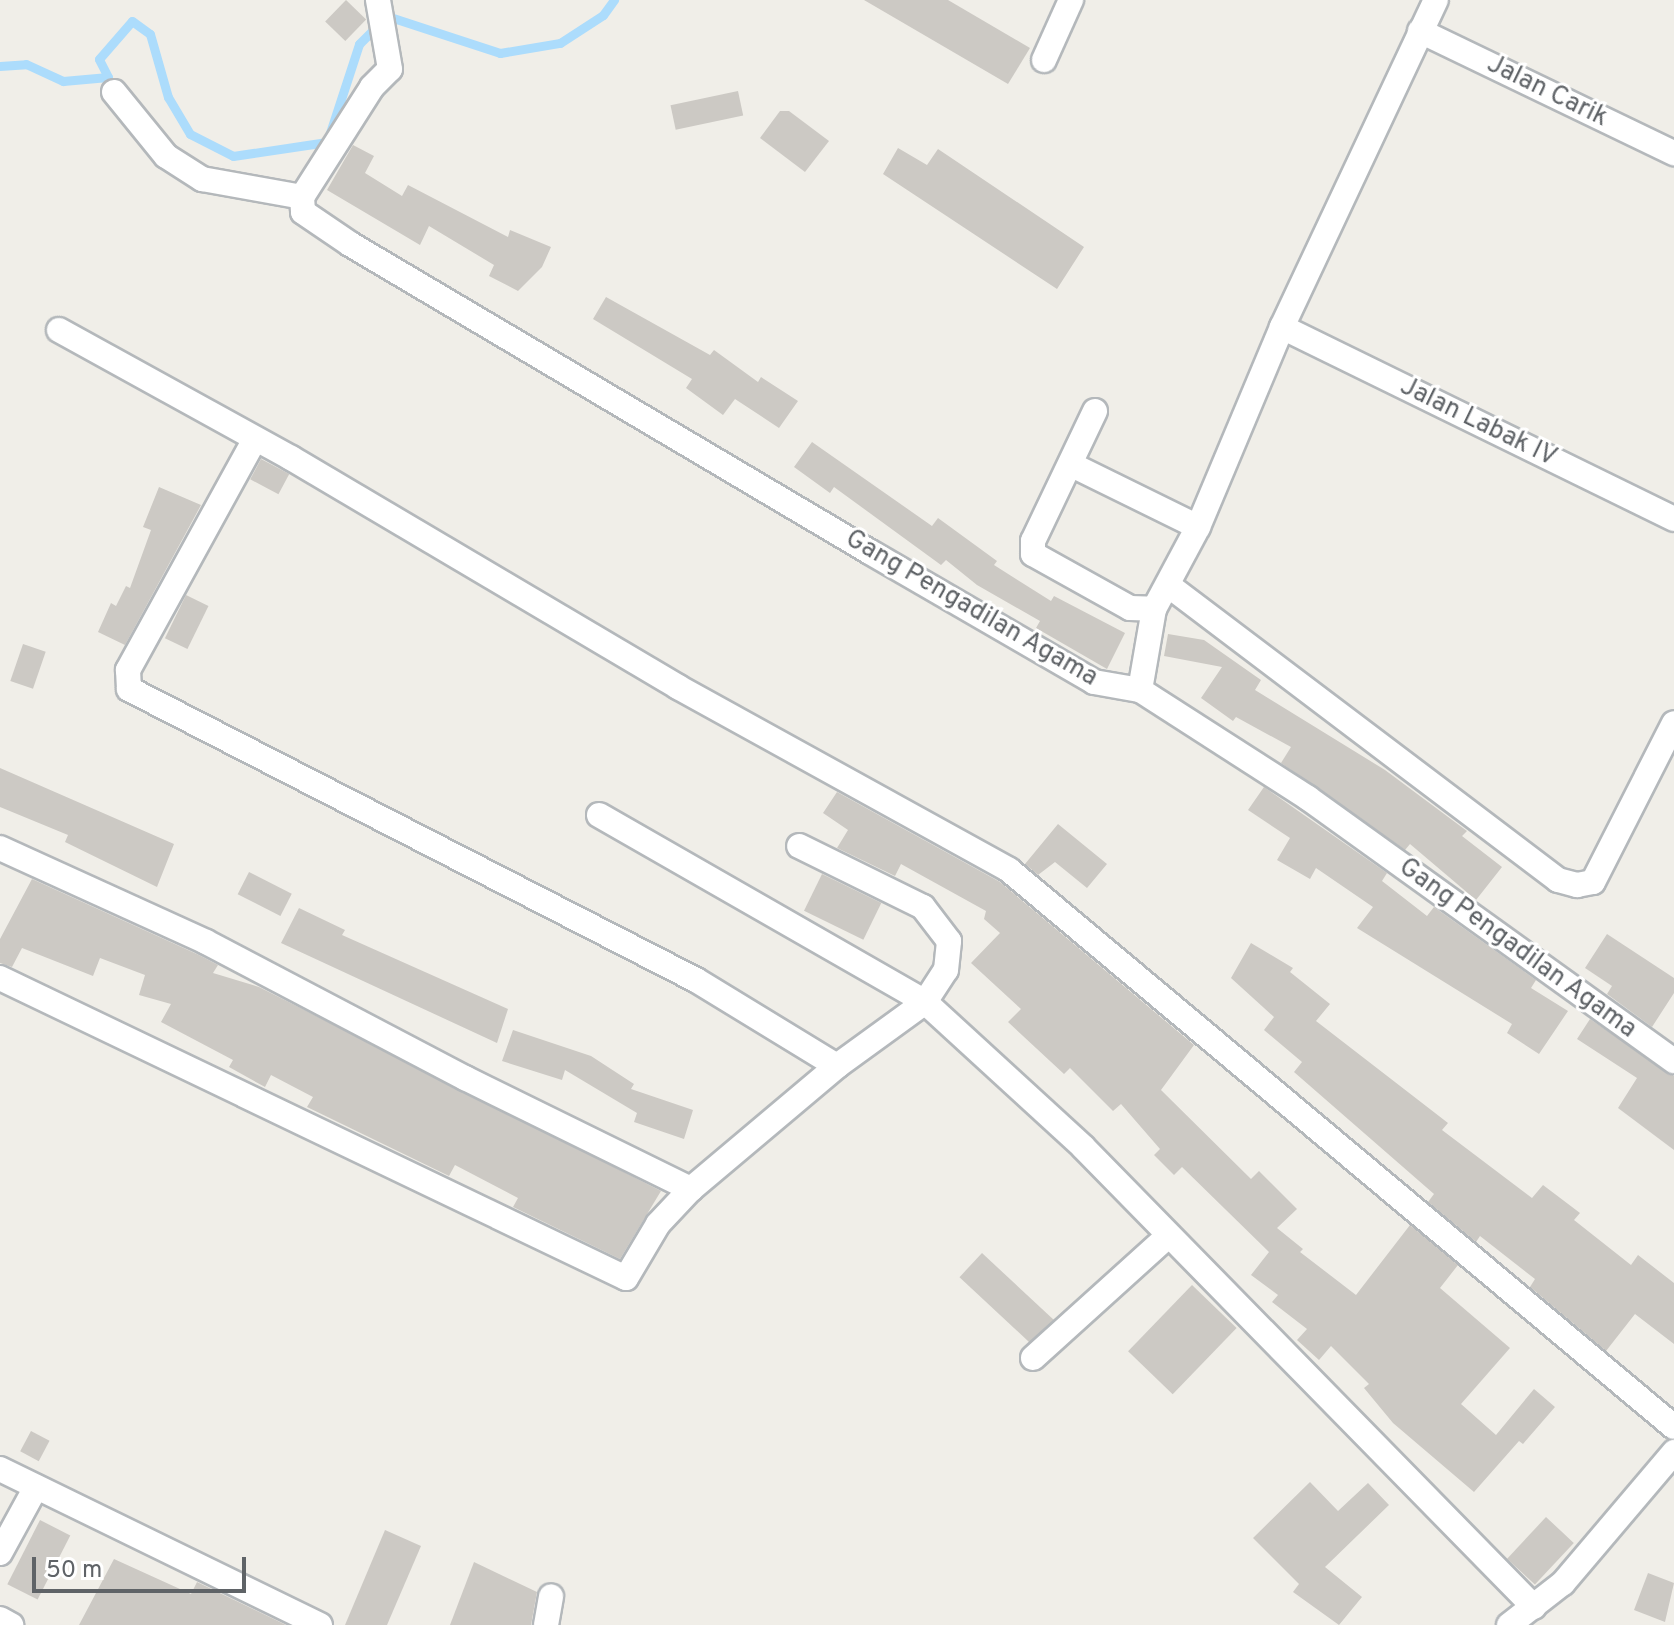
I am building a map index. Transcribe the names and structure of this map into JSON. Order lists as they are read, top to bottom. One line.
{"streets":{"street":["Jalan Carik","Jalan Labak IV","Gang Pengadilan Agama"]},"scale_bar":"50 m"}
